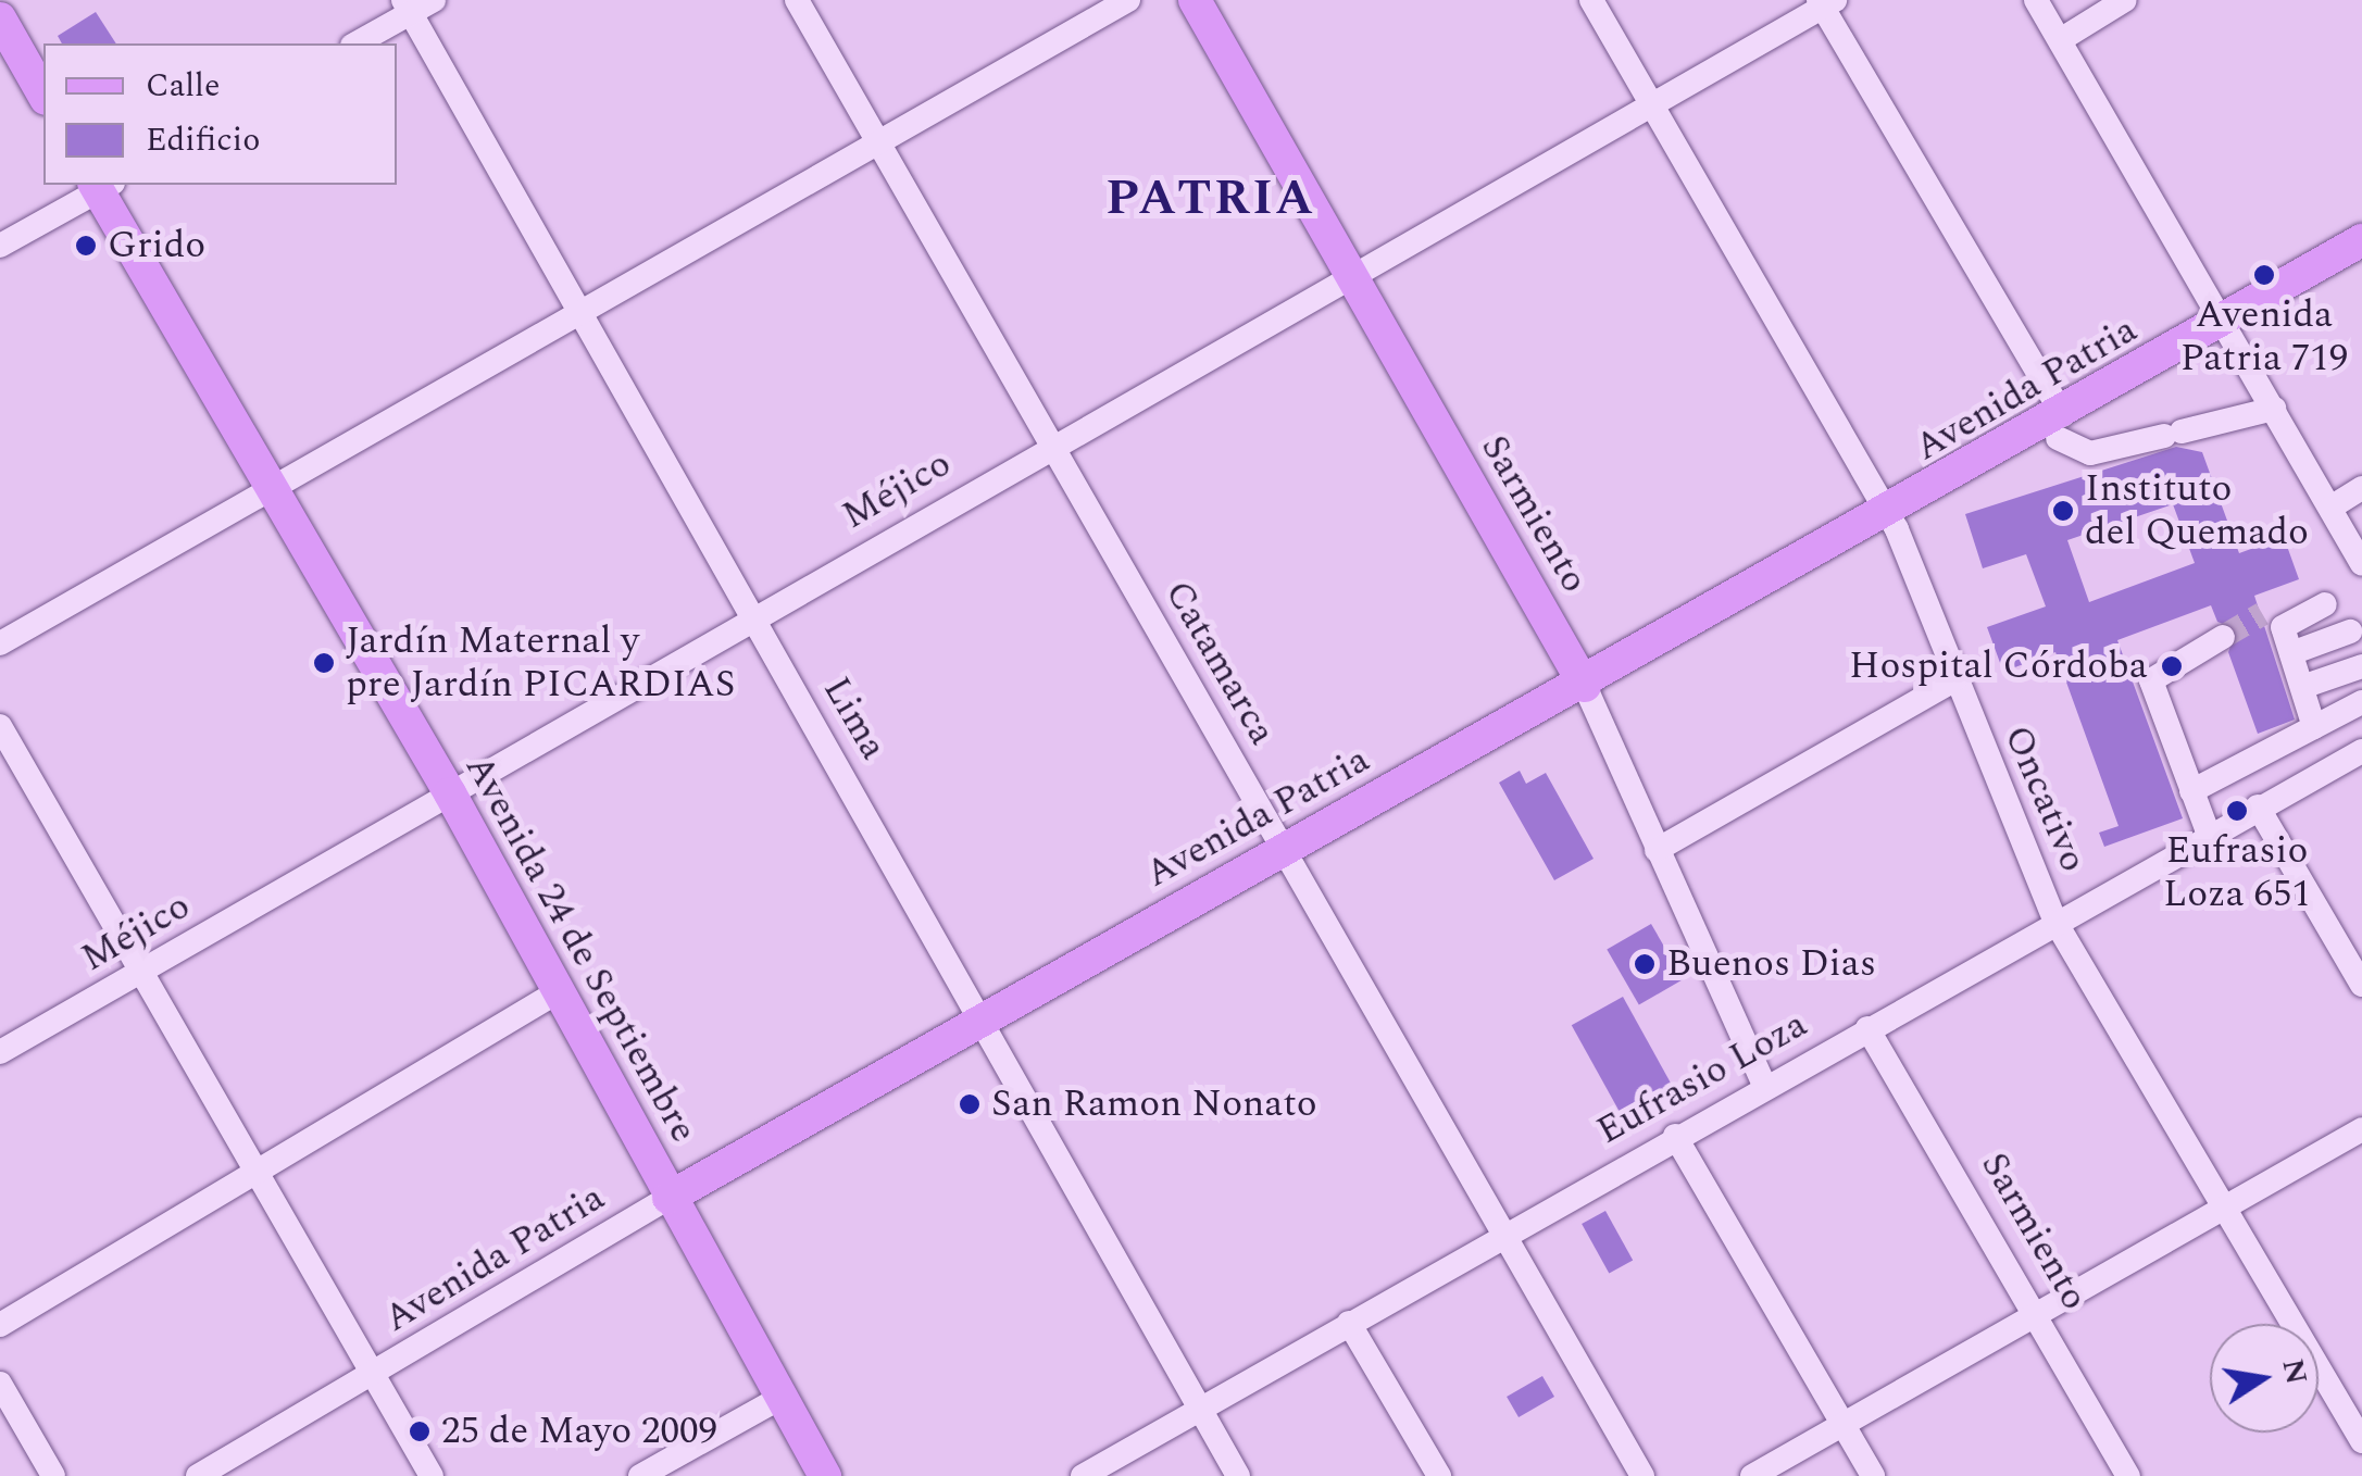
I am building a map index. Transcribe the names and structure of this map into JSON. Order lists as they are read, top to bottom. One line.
{"streets":{"main road":["Avenida Patria","Sarmiento","Avenida 24 de Septiembre"],"street":["Méjico","Catamarca","Lima","Oncativo","Eufrasio Loza"]},"crossings":[["Avenida Patria","Sarmiento"],["Avenida Patria","Catamarca"],["Avenida Patria","Lima"],["Avenida Patria","Oncativo"],["Avenida Patria","Avenida 24 de Septiembre"],["Méjico","Sarmiento"],["Méjico","Catamarca"],["Méjico","Lima"],["Méjico","Oncativo"],["Méjico","Avenida 24 de Septiembre"],["Sarmiento","Eufrasio Loza"],["Catamarca","Eufrasio Loza"],["Lima","Eufrasio Loza"],["Oncativo","Eufrasio Loza"]],"districts":["PATRIA"],"places":["Grido","Avenida Patria 719","Instituto del Quemado","Jardín Maternal y pre Jardín PICARDIAS","Hospital Córdoba","Eufrasio Loza 651","Buenos Dias","San Ramon Nonato","25 de Mayo 2009"],"legend":["Calle","Edificio"],"north":"right"}
